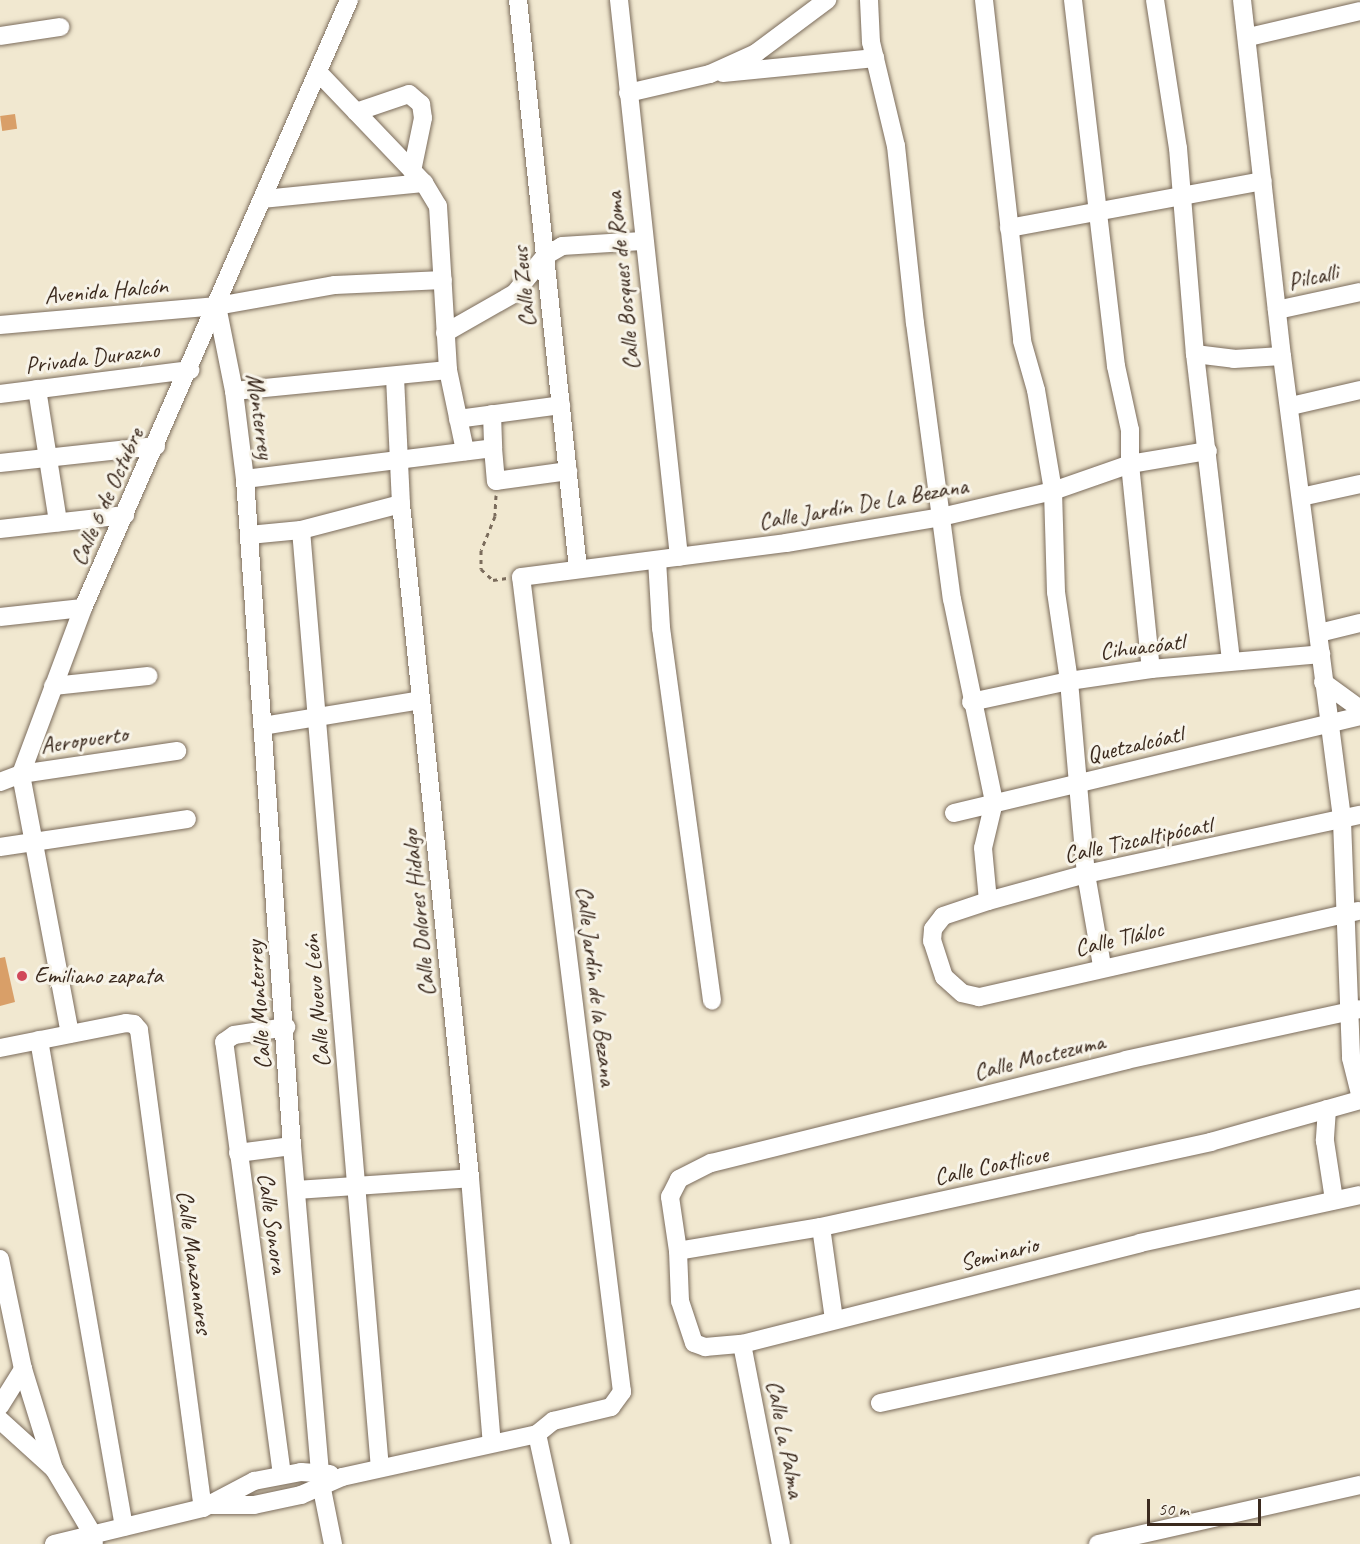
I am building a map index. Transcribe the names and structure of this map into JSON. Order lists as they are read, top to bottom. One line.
{"streets":{"street":["Pilcalli","Calle Bosques de Roma","Calle Zeus","Avenida Halcón","Privada Durazno","Monterrey","Calle 6 de Octubre","Calle Jardín De La Bezana","Cihuacóatl","Aeropuerto","Quetzalcóatl","Calle Tizcaltipócatl","Calle Dolores Hidalgo","Calle Tláloc","Calle Jardín de la Bezana","Calle Nuevo León","Calle Monterrey","Calle Moctezuma","Calle Coatlicue","Calle Sonora","Seminario","Calle Manzanares","Calle La Palma"]},"crossings":[["Calle Bosques de Roma","Calle Jardín De La Bezana"],["Calle Zeus","Calle Jardín De La Bezana"],["Avenida Halcón","Monterrey"],["Avenida Halcón","Calle 6 de Octubre"],["Privada Durazno","Calle 6 de Octubre"],["Monterrey","Calle 6 de Octubre"],["Monterrey","Calle Monterrey"],["Calle 6 de Octubre","Aeropuerto"],["Calle Jardín De La Bezana","Calle Jardín de la Bezana"],["Calle Tizcaltipócatl","Calle Tláloc"],["Calle Monterrey","Calle Sonora"],["Calle Moctezuma","Calle Coatlicue"],["Calle Moctezuma","Seminario"],["Calle Coatlicue","Seminario"],["Seminario","Calle La Palma"]],"places":["Emiliano zapata"],"scale_bar":"50 m"}
